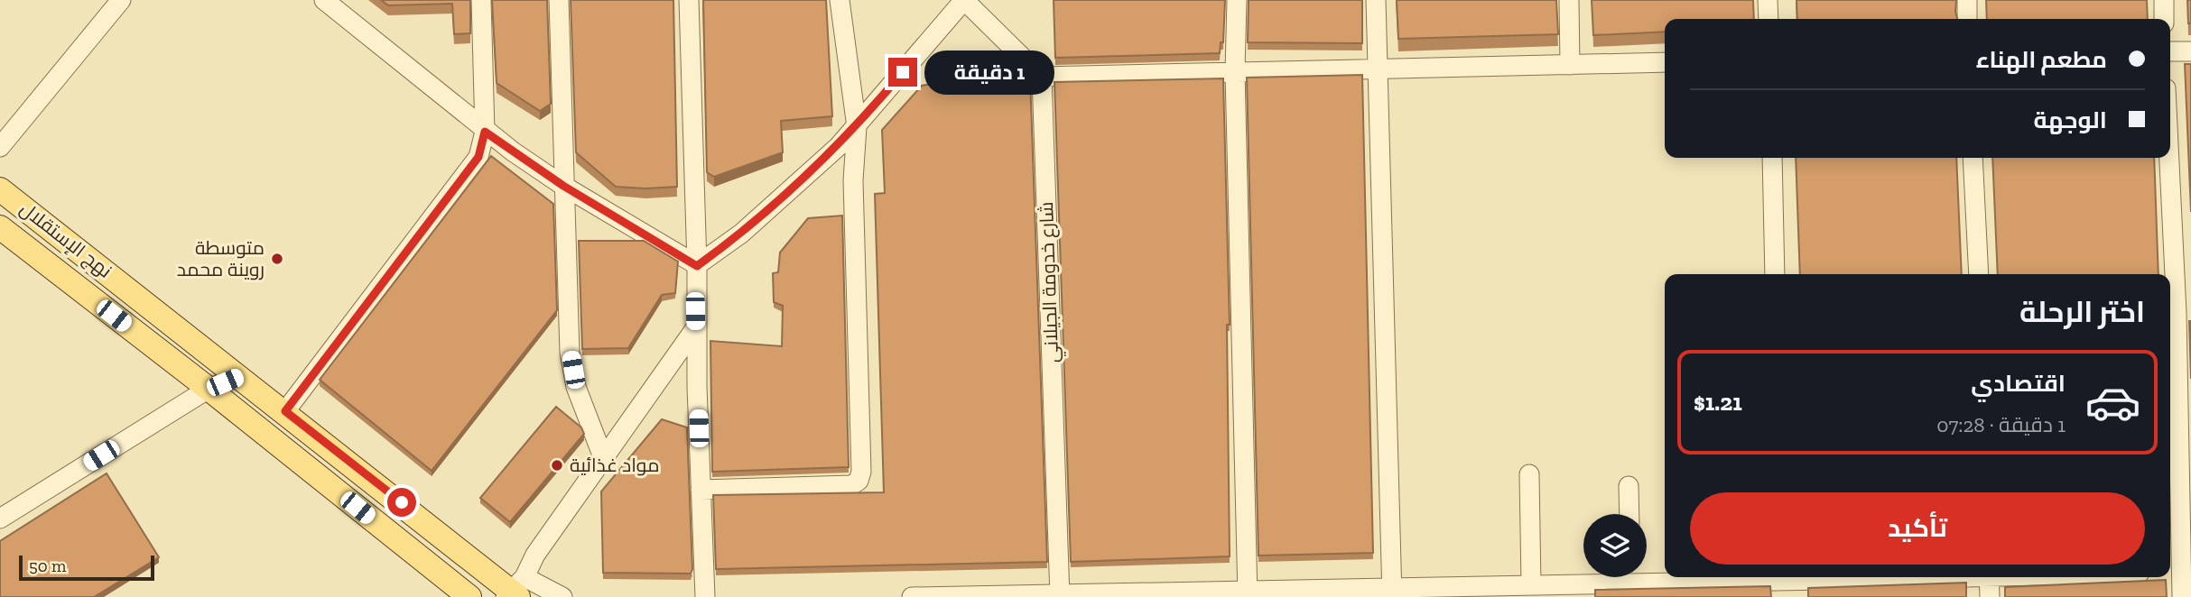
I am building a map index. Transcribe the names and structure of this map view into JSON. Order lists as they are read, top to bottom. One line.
{"streets":{"main road":["نهج الإستقلال"],"street":["شارع خدومة الجيلاني"]},"places":["متوسطة روينة محمد","مواد غذائية"],"scale_bar":"50 m","page":{"banner":["مطعم الهناء","الوجهة"],"bubble":"1 دقيقة","heading":"اختر الرحلة","list":[{"name":"اقتصادي","note":"1 دقيقة · 07:28","value":"$1.21"}],"buttons":"تأكيد","scale":"50 m"}}
